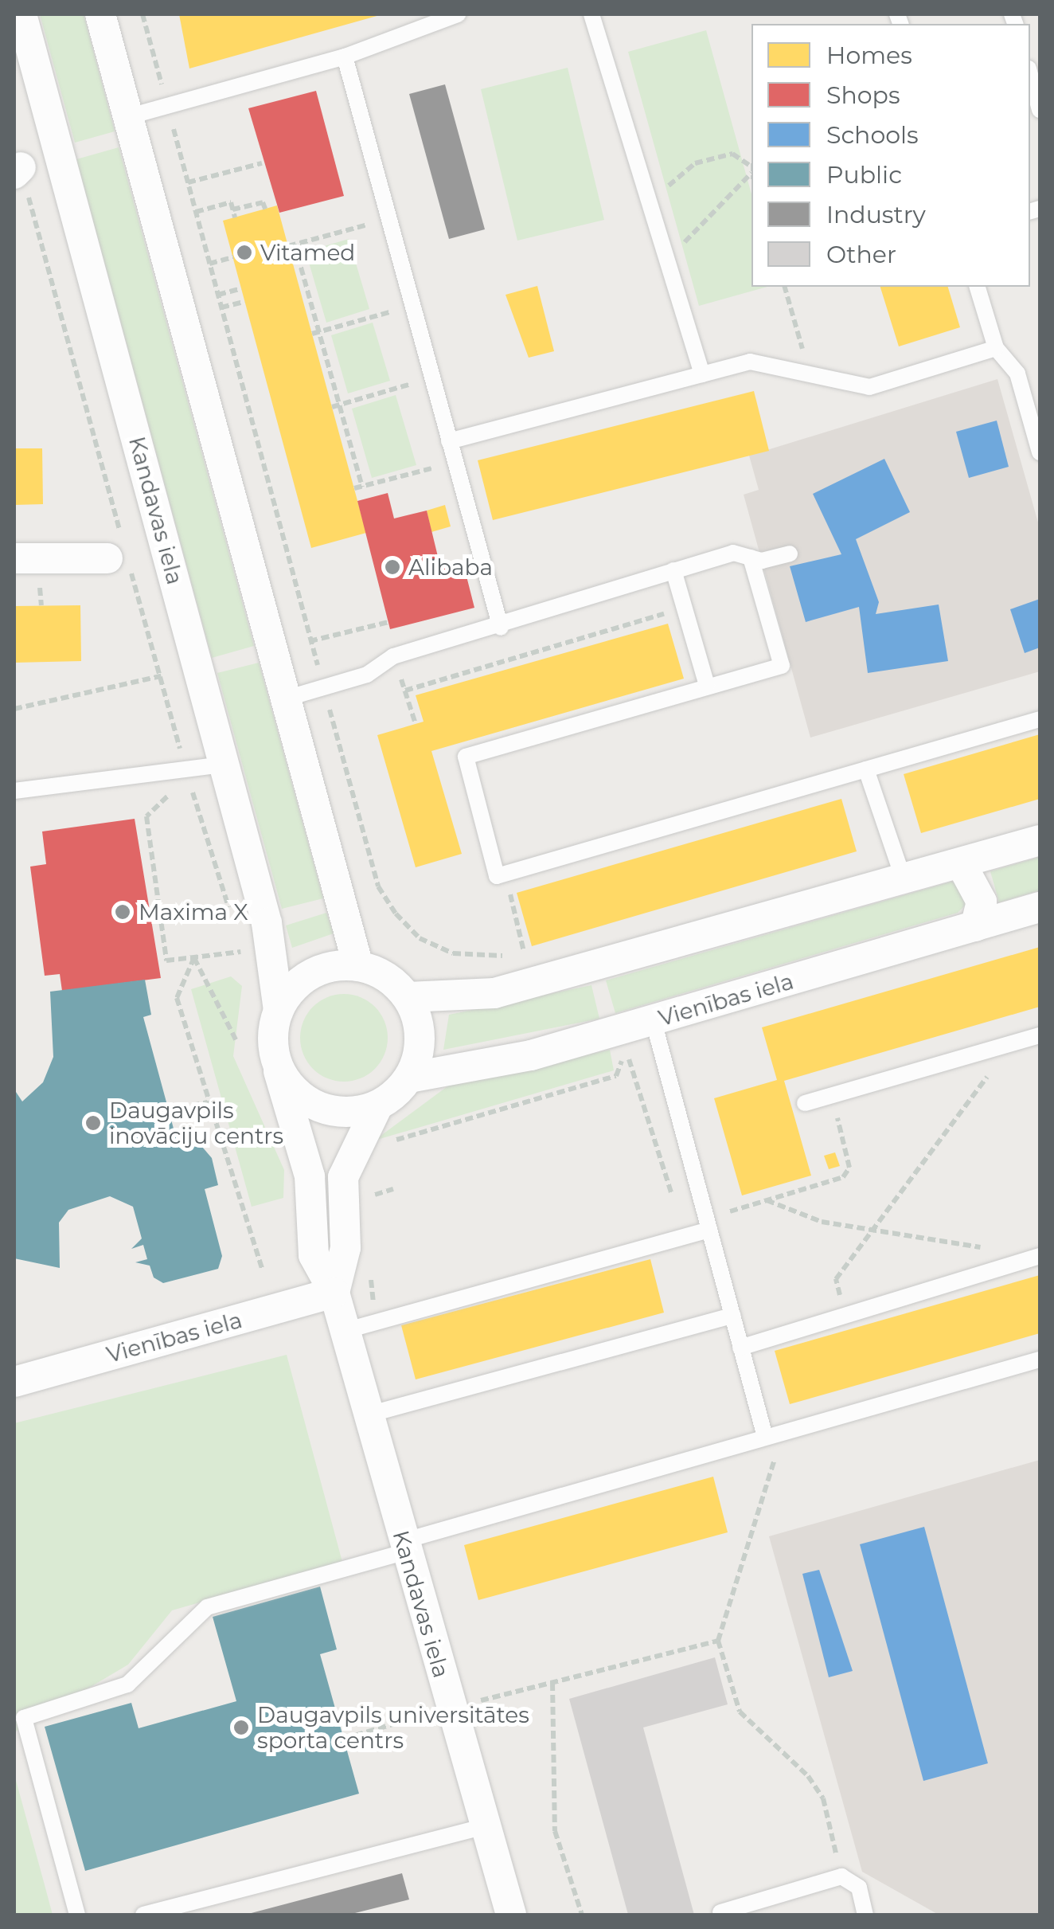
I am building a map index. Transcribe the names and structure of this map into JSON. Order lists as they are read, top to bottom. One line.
{"streets":{"street":["Kandavas iela","Vienības iela"]},"crossings":[["Kandavas iela","Vienības iela"]],"places":["Vitamed","Alibaba","Maxima X","Daugavpils inovāciju centrs","Daugavpils universitātes sporta centrs"],"legend":["Homes","Shops","Schools","Public","Industry","Other"]}
